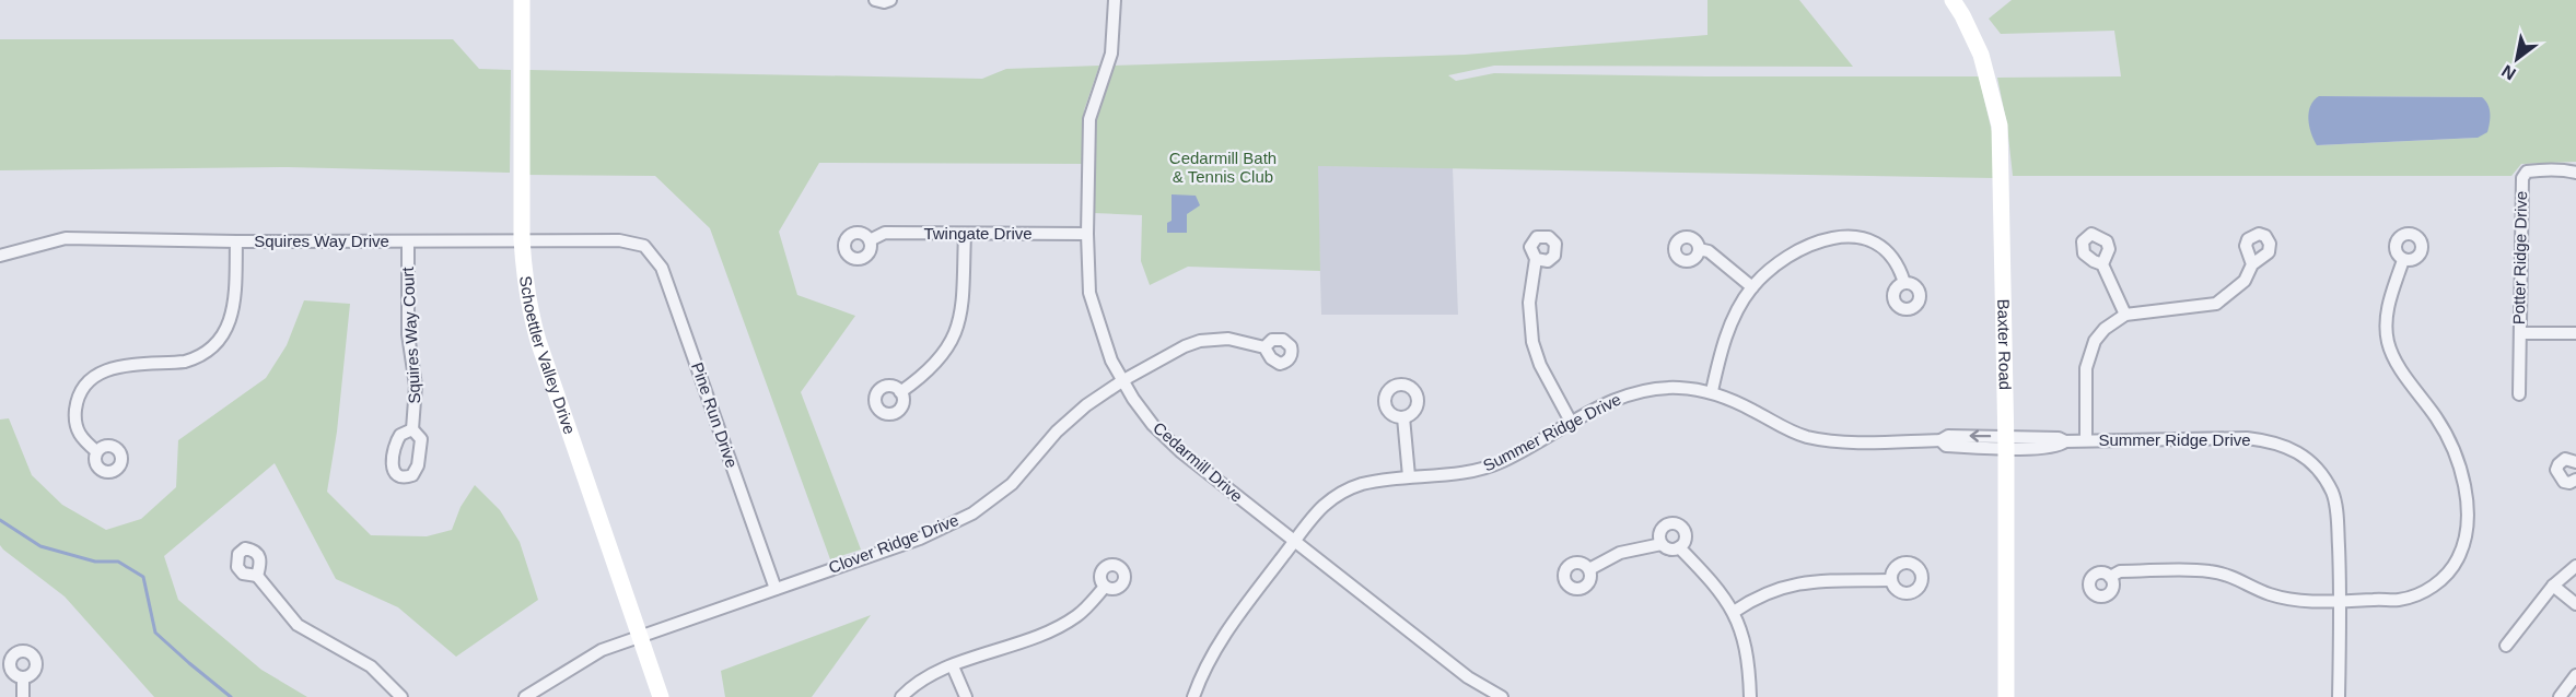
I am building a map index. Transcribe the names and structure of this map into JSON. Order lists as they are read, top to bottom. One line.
{"streets":{"street":["Twingate Drive","Squires Way Drive","Potter Ridge Drive","Squires Way Court","Baxter Road","Schoettler Valley Drive","Pine Run Drive","Summer Ridge Drive","Cedarmill Drive","Clover Ridge Drive"]},"crossings":[["Twingate Drive","Cedarmill Drive"],["Squires Way Drive","Squires Way Court"],["Squires Way Drive","Schoettler Valley Drive"],["Squires Way Drive","Pine Run Drive"],["Baxter Road","Summer Ridge Drive"],["Schoettler Valley Drive","Clover Ridge Drive"],["Pine Run Drive","Clover Ridge Drive"],["Summer Ridge Drive","Cedarmill Drive"],["Cedarmill Drive","Clover Ridge Drive"]],"parks":["Cedarmill Bath & Tennis Club"],"north":"bottom left"}
